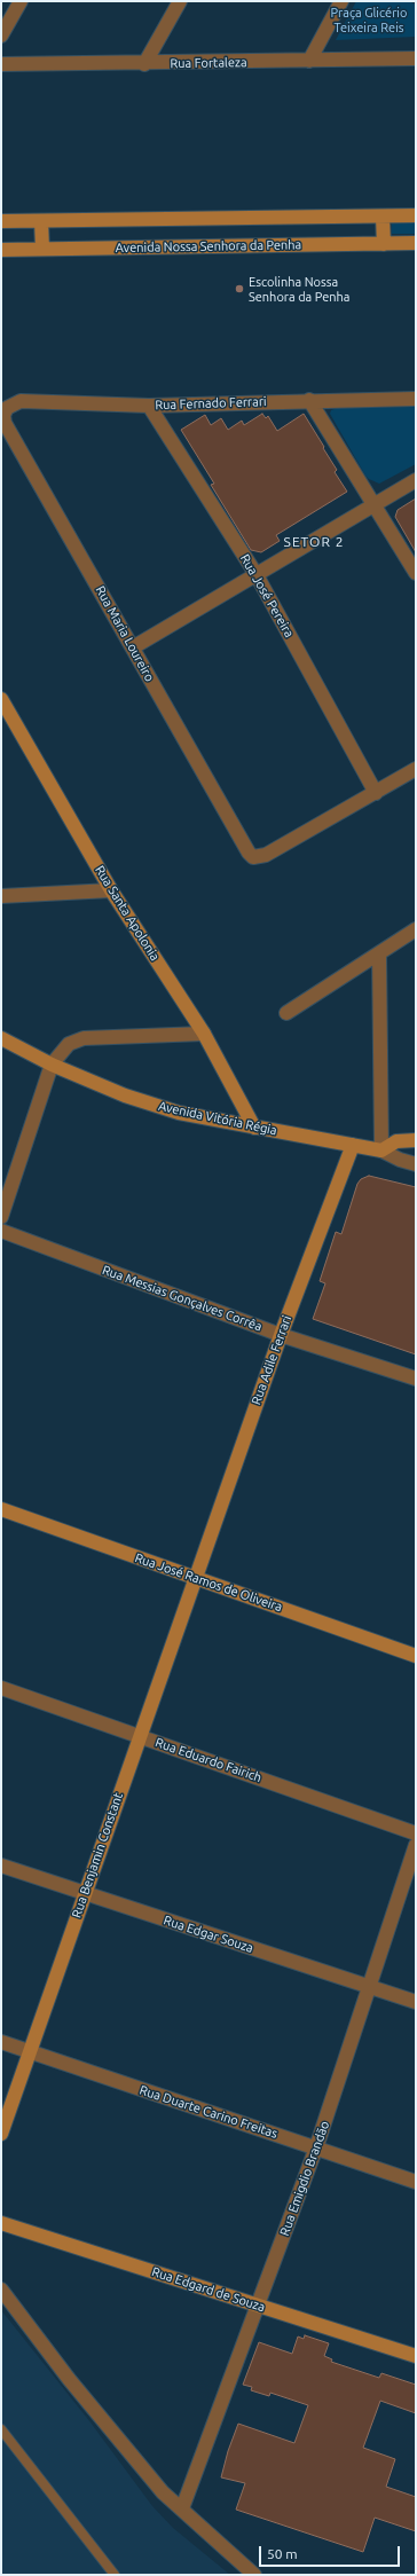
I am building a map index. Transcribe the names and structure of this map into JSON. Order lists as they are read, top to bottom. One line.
{"streets":{"street":["Rua Fortaleza","Avenida Nossa Senhora da Penha","Rua Fernado Ferrari","Rua José Pereira","Rua Maria Loureiro","Rua Santa Apolonia","Avenida Vitória Régia","Rua Messias Gonçalves Corrêa","Rua Adile Ferrari","Rua José Ramos de Oliveira","Rua Eduardo Fairich","Rua Benjamin Constant","Rua Edgar Souza","Rua Duarte Carino Freitas","Rua Emigdio Brandão","Rua Edgard de Souza"]},"crossings":[["Rua Fernado Ferrari","Rua José Pereira"],["Rua Fernado Ferrari","Rua Maria Loureiro"],["Rua José Pereira","Rua Maria Loureiro"],["Rua Santa Apolonia","Avenida Vitória Régia"],["Avenida Vitória Régia","Rua Adile Ferrari"],["Rua Messias Gonçalves Corrêa","Rua Adile Ferrari"],["Rua Adile Ferrari","Rua José Ramos de Oliveira"],["Rua Adile Ferrari","Rua Benjamin Constant"],["Rua José Ramos de Oliveira","Rua Benjamin Constant"],["Rua Eduardo Fairich","Rua Benjamin Constant"],["Rua Benjamin Constant","Rua Edgar Souza"],["Rua Benjamin Constant","Rua Duarte Carino Freitas"],["Rua Edgar Souza","Rua Emigdio Brandão"],["Rua Duarte Carino Freitas","Rua Emigdio Brandão"],["Rua Emigdio Brandão","Rua Edgard de Souza"]],"districts":["SETOR 2"],"parks":["Praça Glicério Teixeira Reis"],"places":["Escolinha Nossa Senhora da Penha"],"scale_bar":"50 m"}
